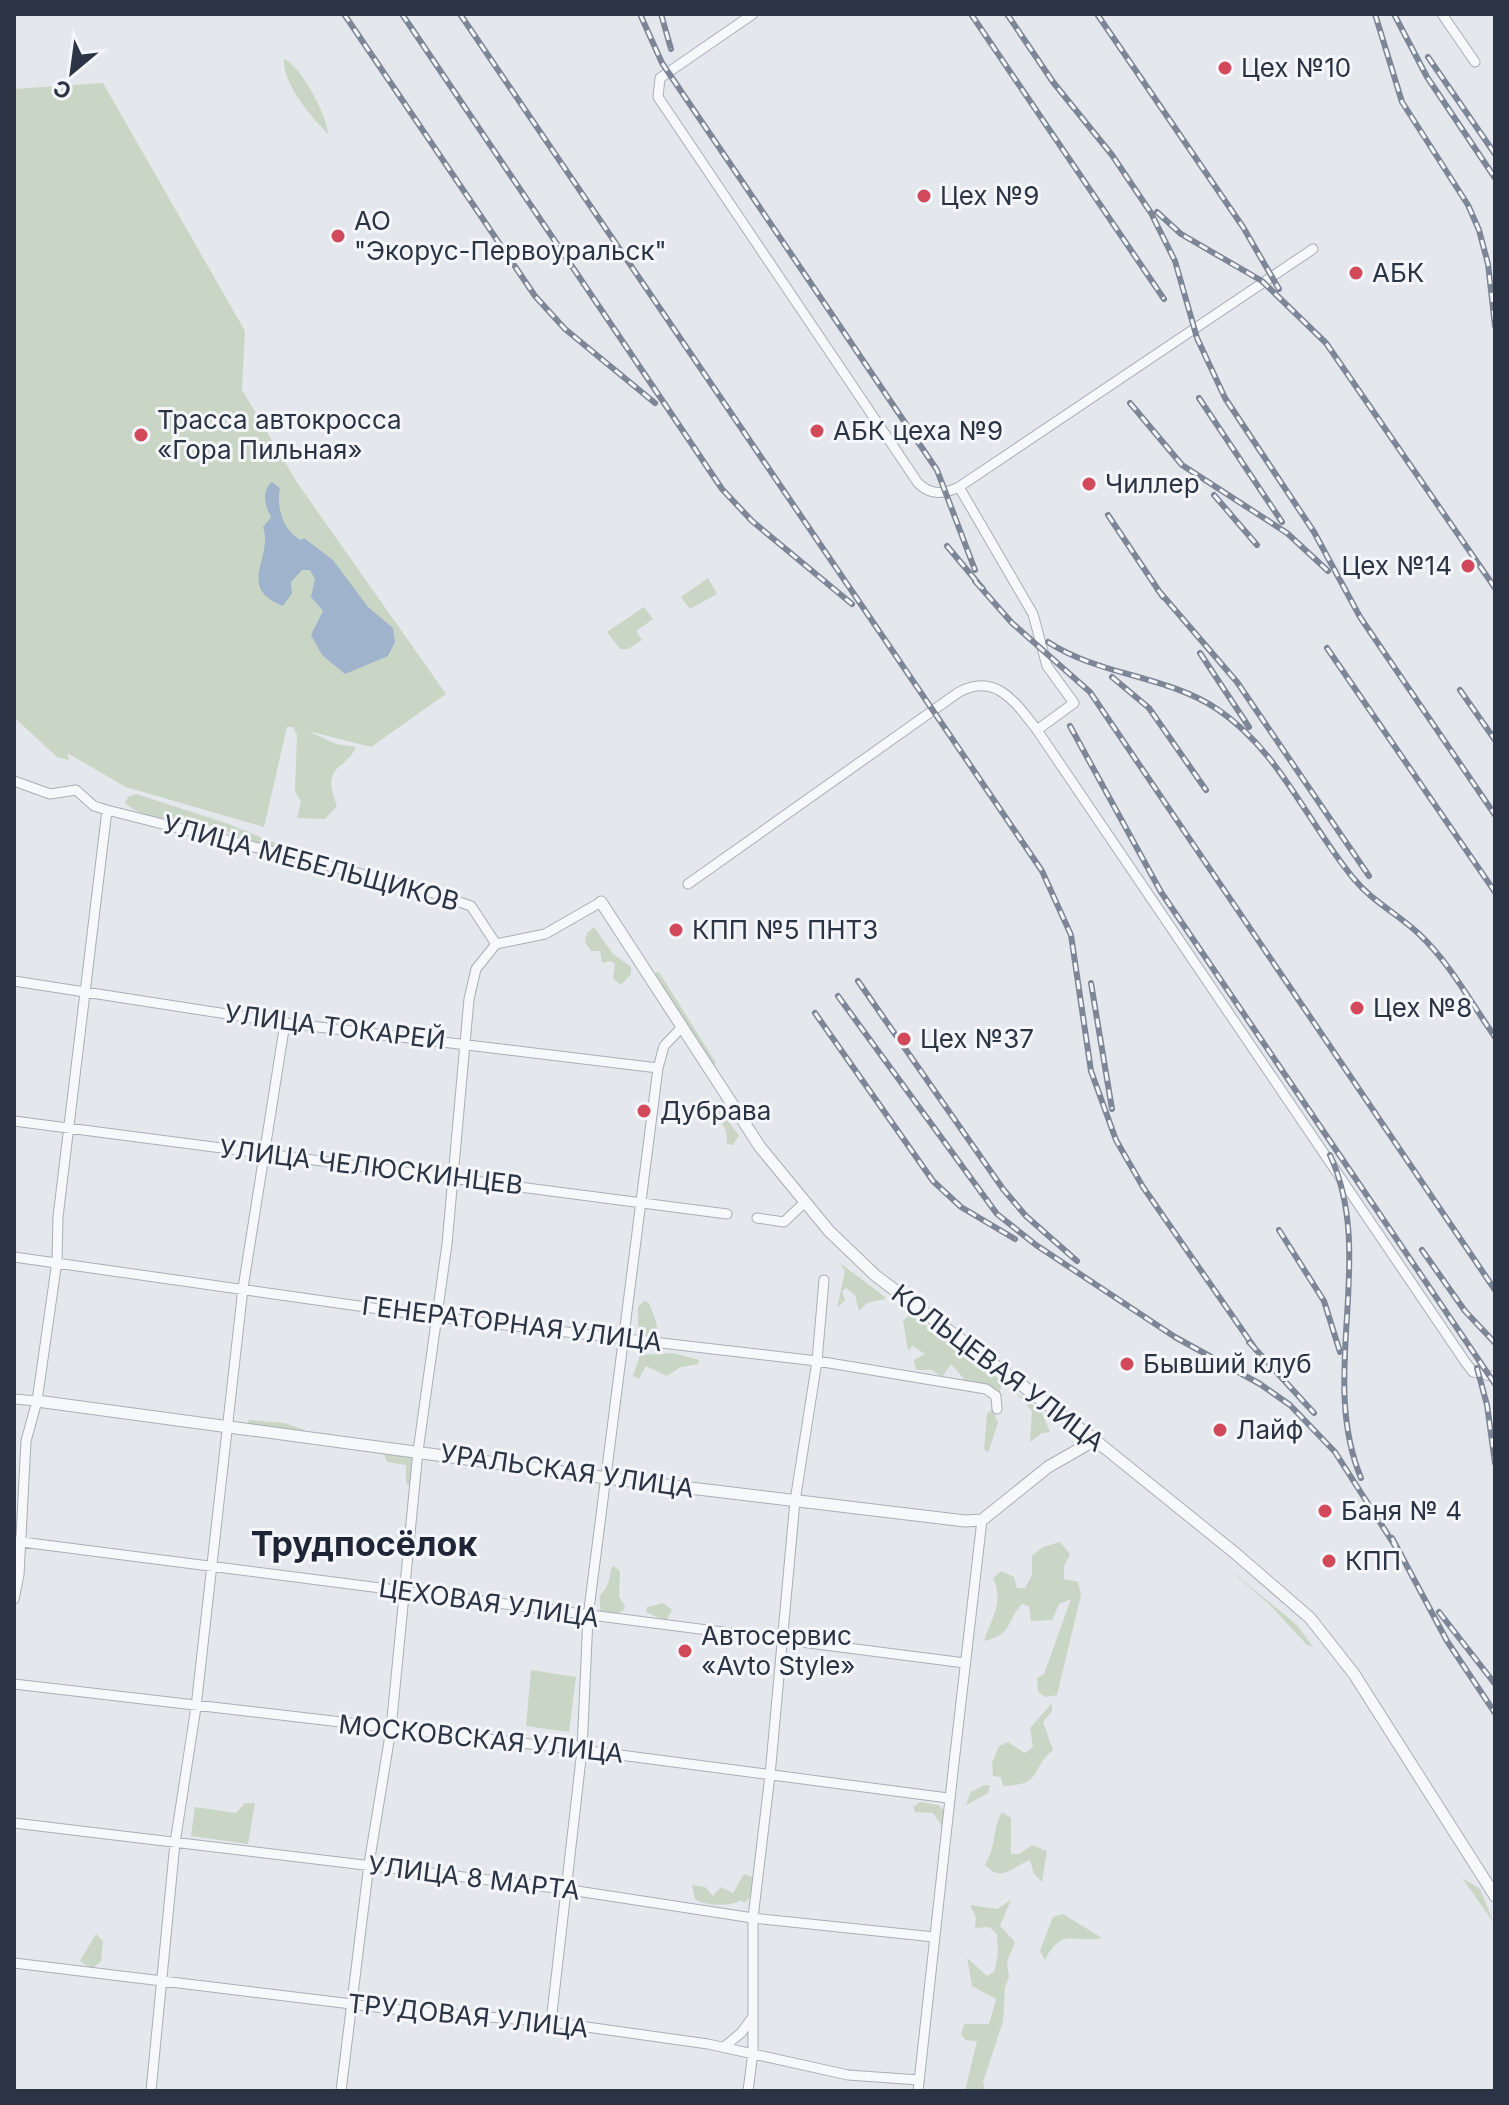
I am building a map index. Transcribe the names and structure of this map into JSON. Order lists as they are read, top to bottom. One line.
{"streets":{"street":["УЛИЦА МЕБЕЛЬЩИКОВ","УЛИЦА ТОКАРЕЙ","УЛИЦА ЧЕЛЮСКИНЦЕВ","ГЕНЕРАТОРНАЯ УЛИЦА","КОЛЬЦЕВАЯ УЛИЦА","УРАЛЬСКАЯ УЛИЦА","ЦЕХОВАЯ УЛИЦА","МОСКОВСКАЯ УЛИЦА","УЛИЦА 8 МАРТА","ТРУДОВАЯ УЛИЦА"]},"crossings":[["УЛИЦА МЕБЕЛЬЩИКОВ","КОЛЬЦЕВАЯ УЛИЦА"]],"districts":["Трудпосёлок"],"places":["Цех №10","Цех №9","АО \"Экорус-Первоуральск\"","АБК","АБК цеха №9","Трасса автокросса «Гора Пильная»","Чиллер","Цех №14","КПП №5 ПНТЗ","Цех №8","Цех №37","Дубрава","Бывший клуб","Лайф","Баня № 4","КПП","Автосервис «Avto Style»"],"north":"bottom left"}
